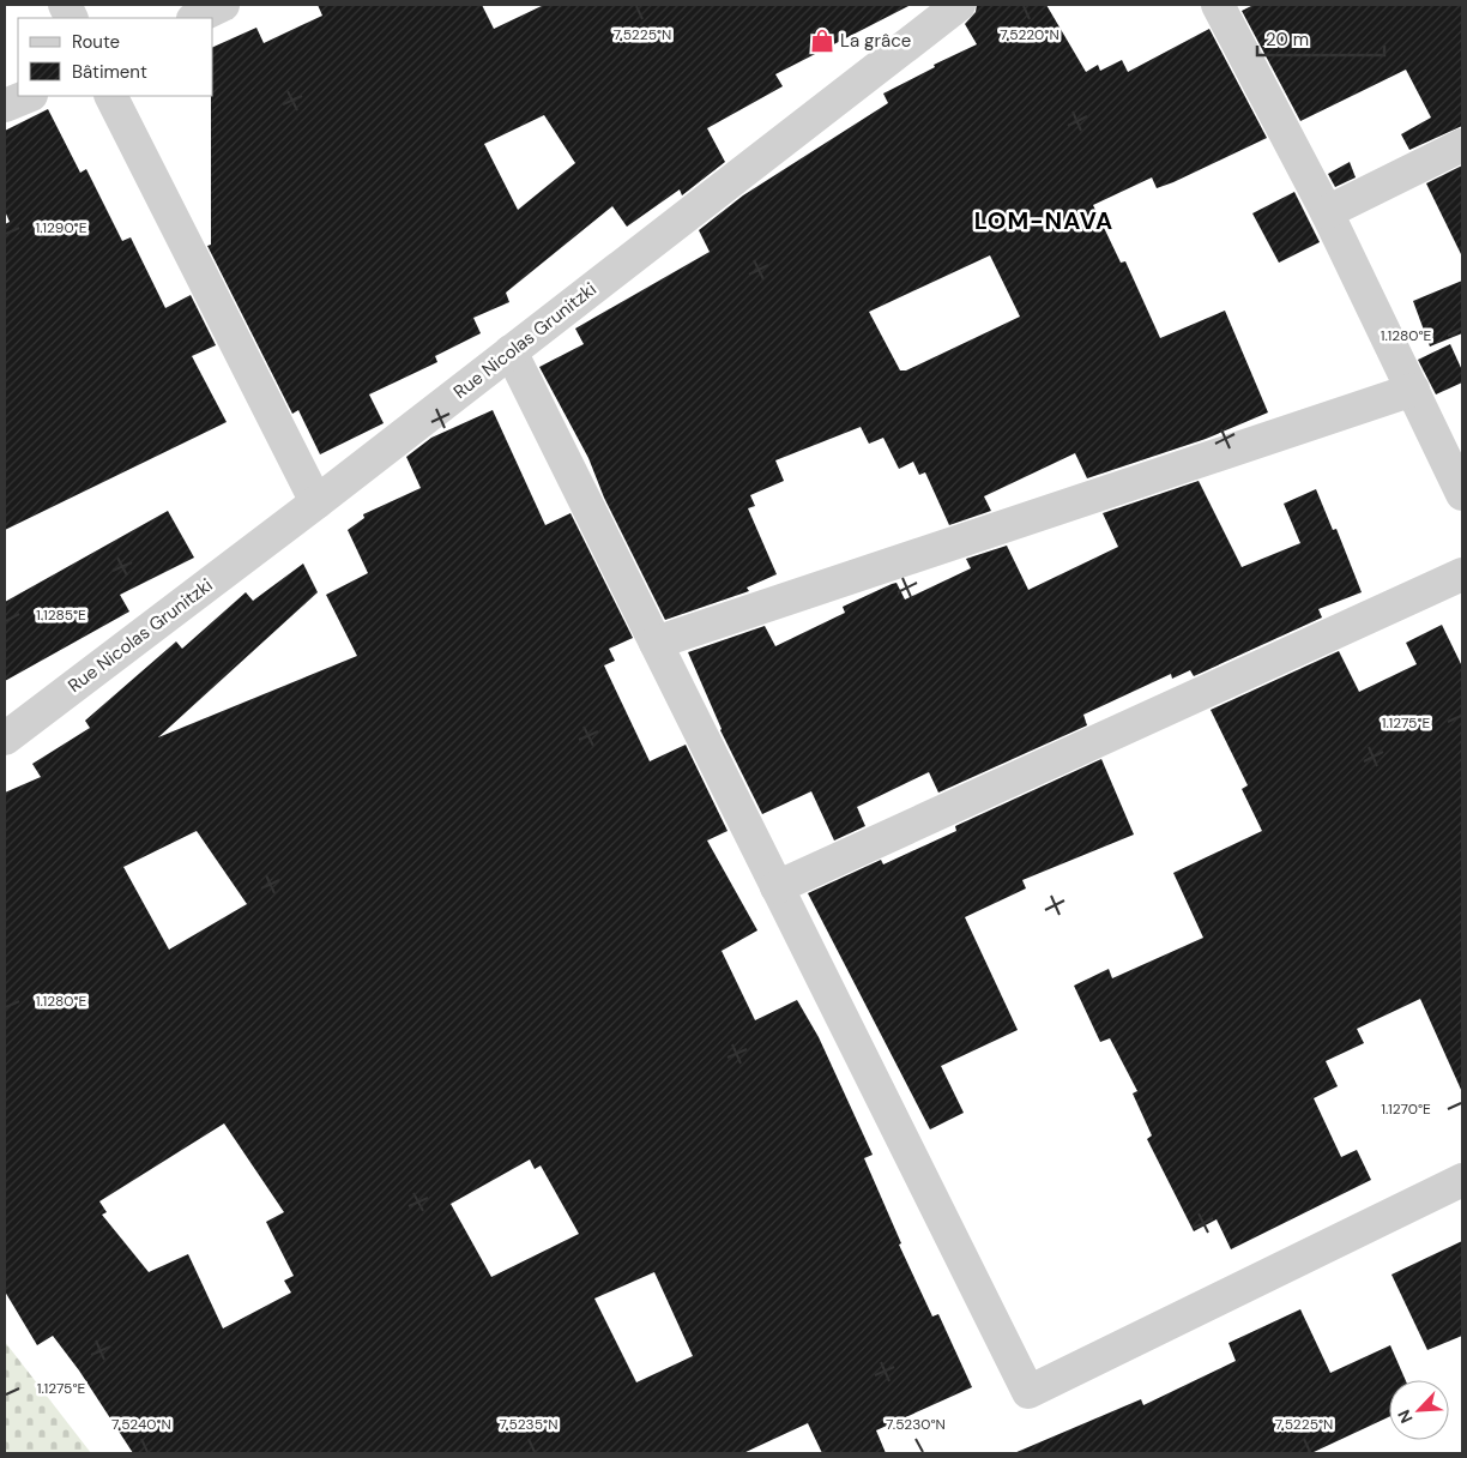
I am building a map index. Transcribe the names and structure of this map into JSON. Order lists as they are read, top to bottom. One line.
{"streets":{"street":["Rue Nicolas Grunitzki"]},"districts":["LOM-NAVA"],"places":{"shop":["La grâce"]},"legend":["Route","Bâtiment"],"scale_bar":"20 m","north":"bottom left","coordinates":["7.5220°N","7.5225°N","1.1290°E","1.1280°E","1.1285°E","1.1275°E","1.1270°E","7.5240°N","7.5235°N","7.5230°N"]}
